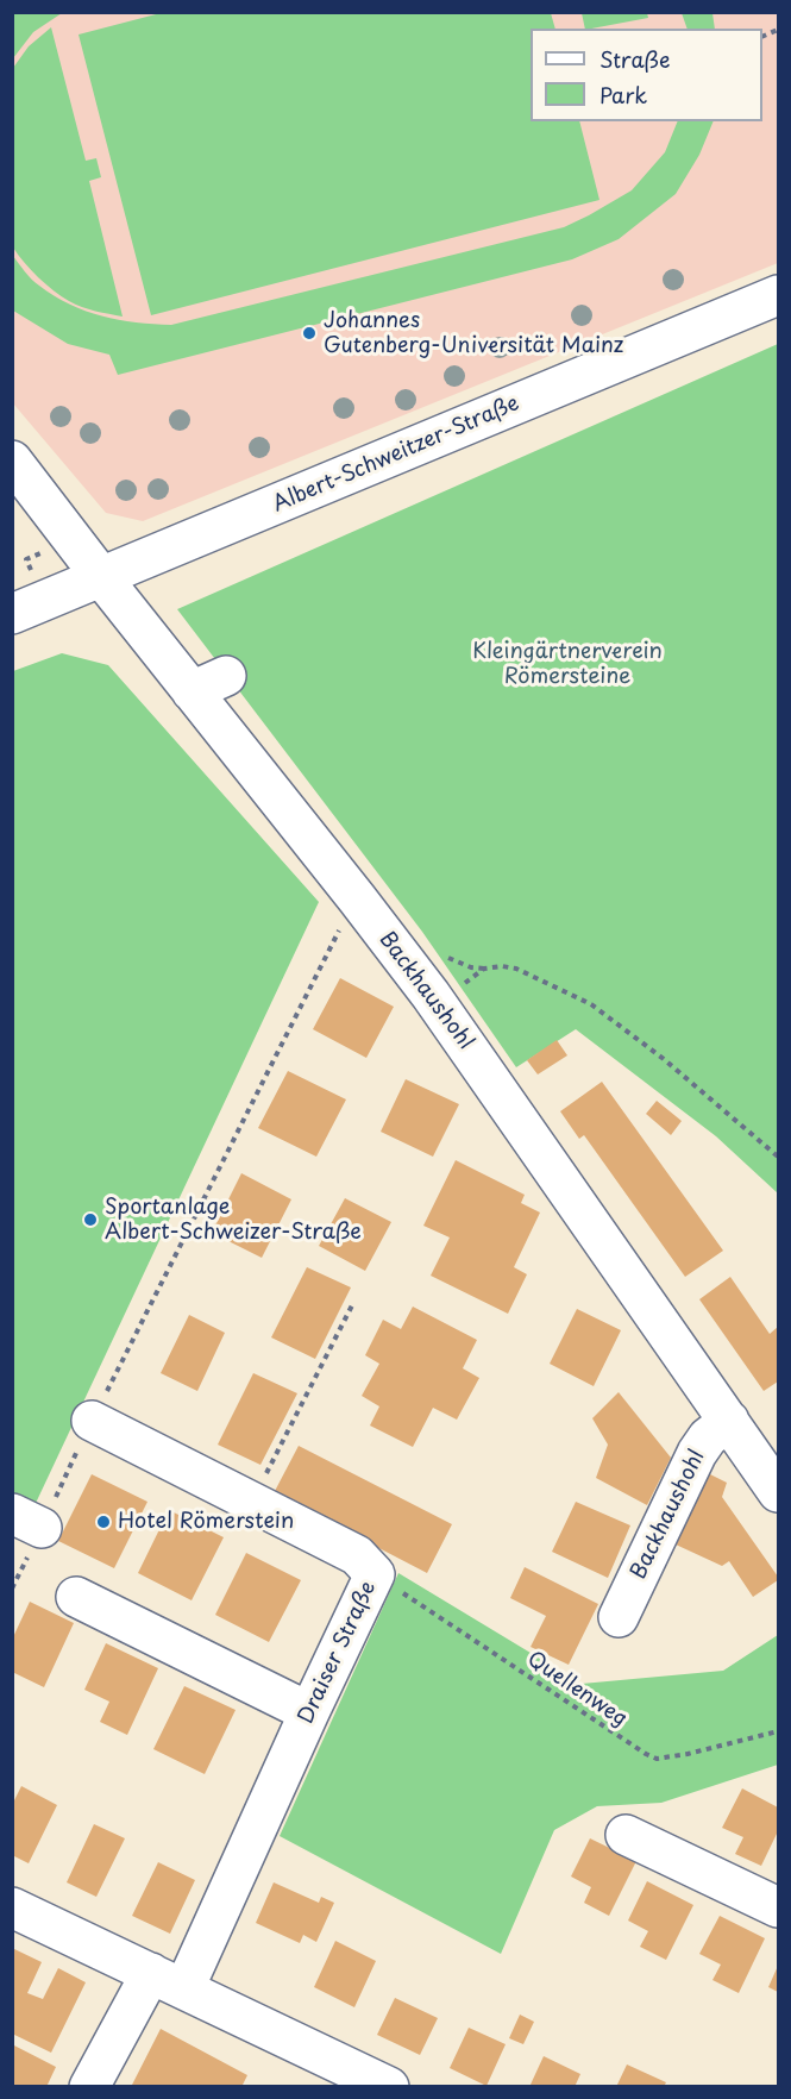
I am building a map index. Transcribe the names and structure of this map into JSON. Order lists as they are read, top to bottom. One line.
{"streets":{"street":["Albert-Schweitzer-Straße","Backhaushohl","Draiser Straße"],"path":["Quellenweg"]},"crossings":[["Albert-Schweitzer-Straße","Backhaushohl"],["Draiser Straße","Quellenweg"]],"parks":["Kleingärtnerverein Römersteine"],"places":["Johannes Gutenberg-Universität Mainz","Sportanlage Albert-Schweizer-Straße","Hotel Römerstein"],"legend":["Straße","Park"]}
